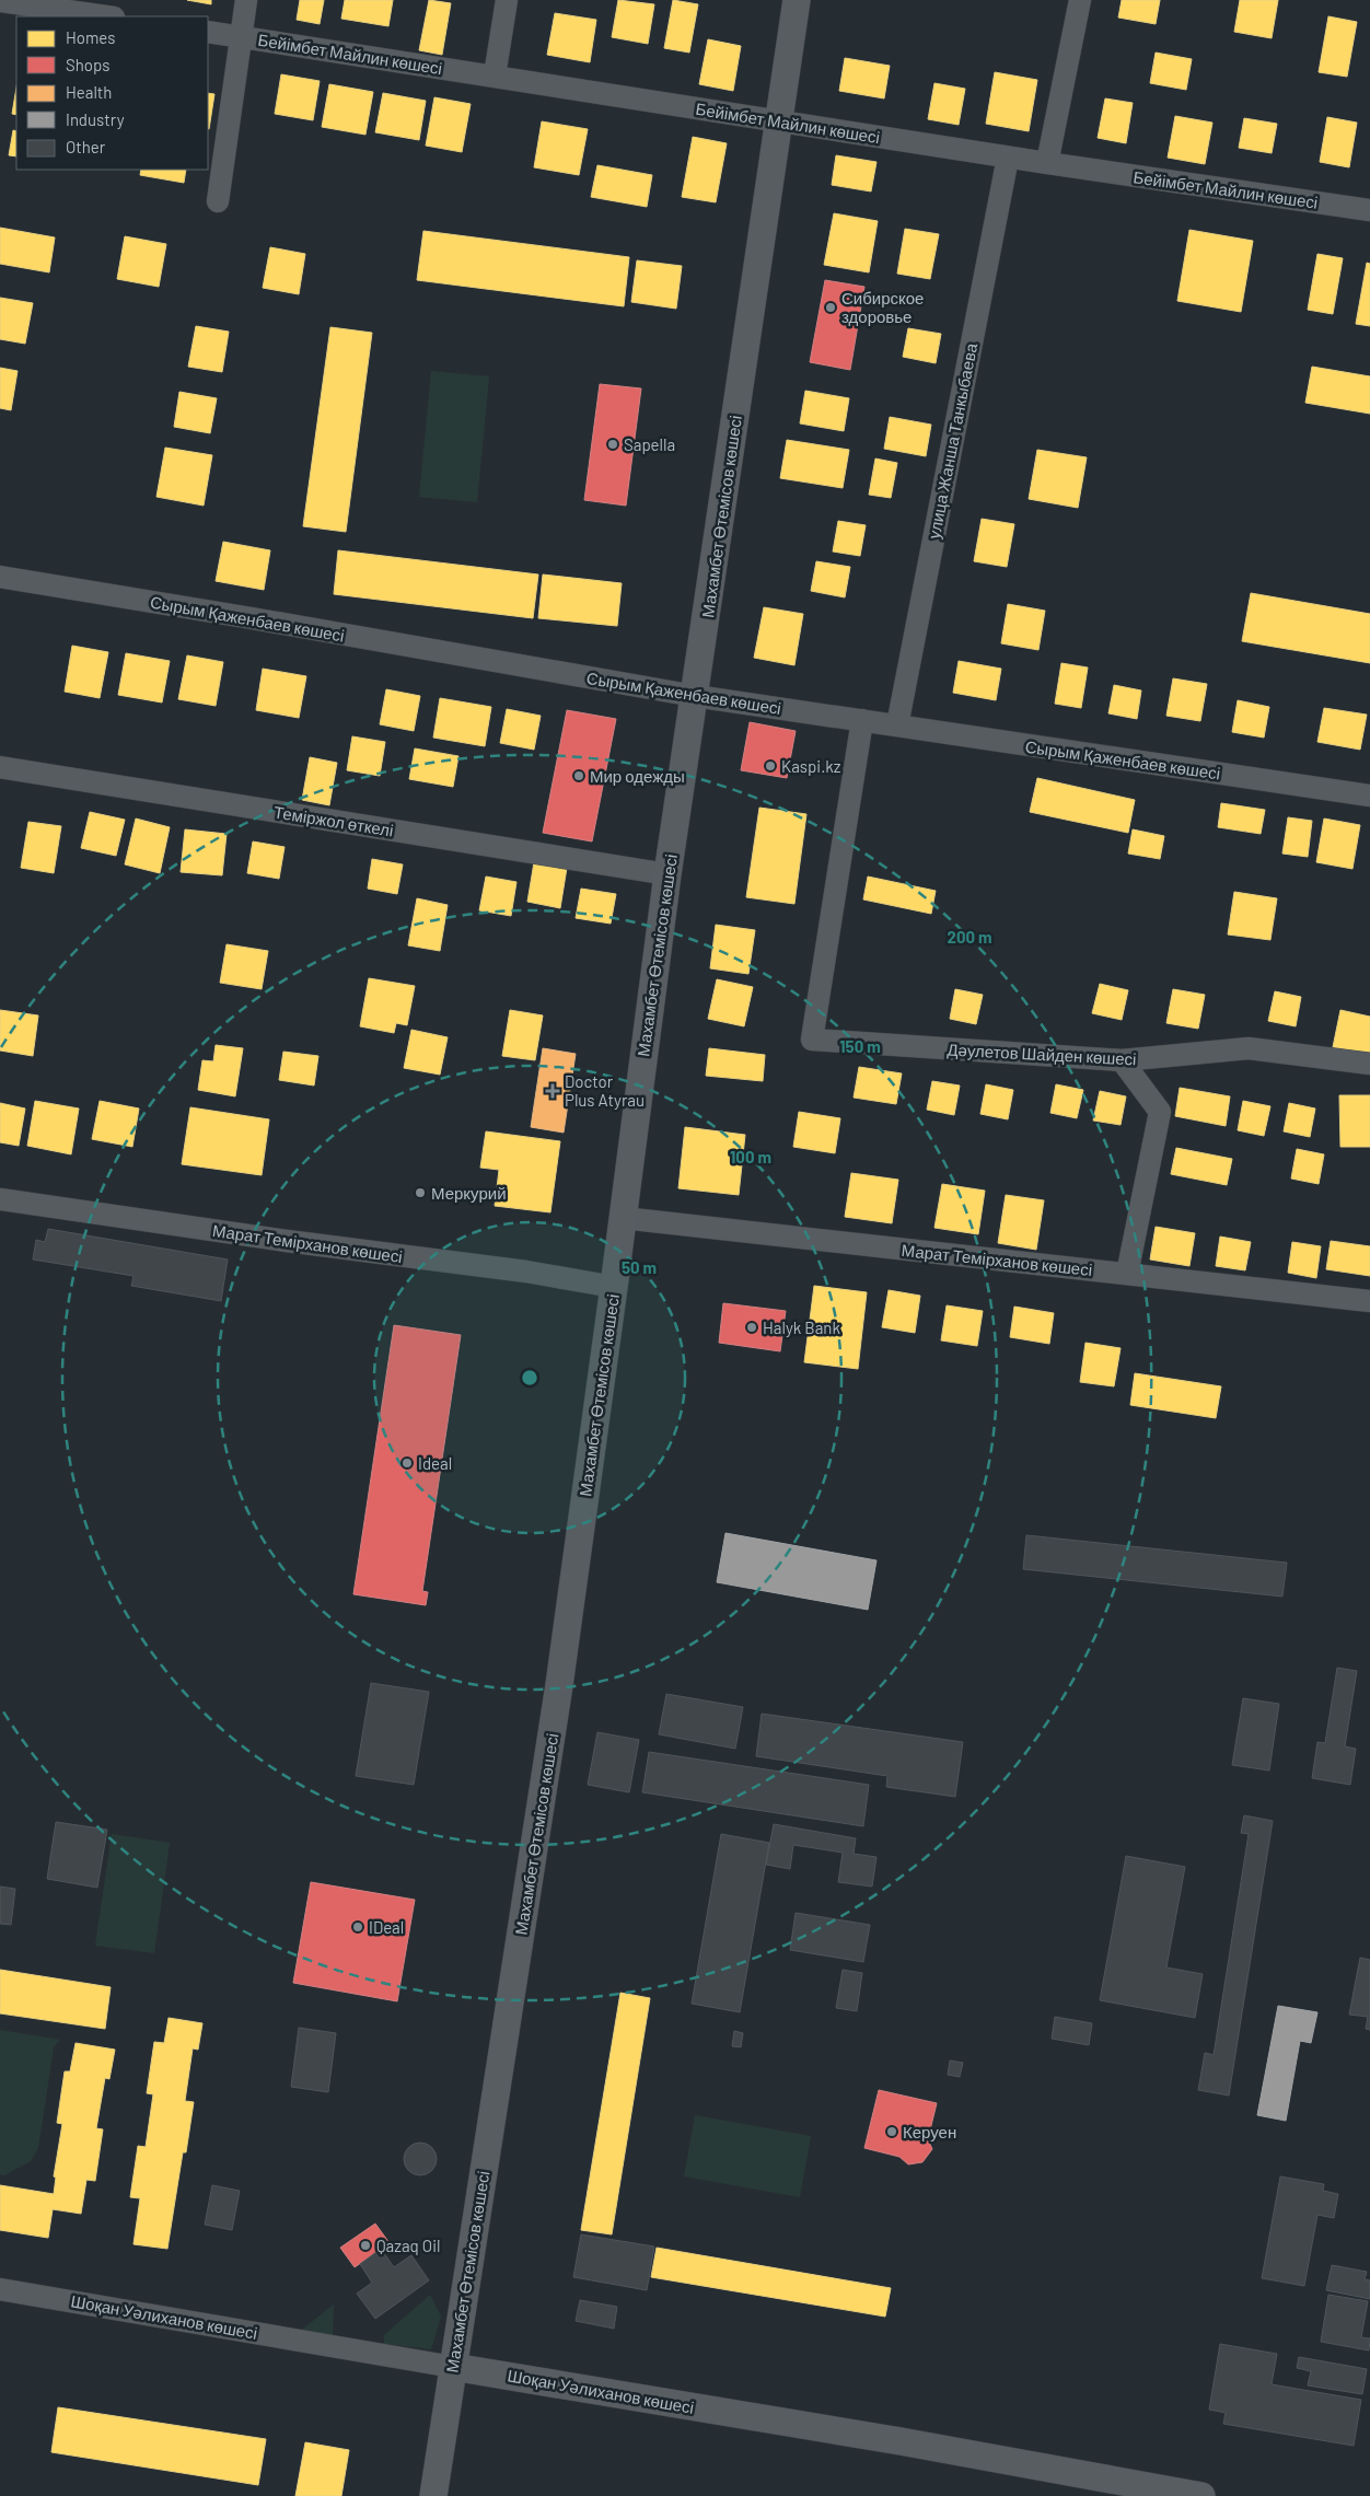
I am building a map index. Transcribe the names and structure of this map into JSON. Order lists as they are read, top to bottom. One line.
{"streets":{"main road":["Махамбет Өтемісов көшесі","Шоқан Уәлиханов көшесі"],"street":["Бейімбет Майлин көшесі","улица Жанша Танкыбаева","Сырым Қаженбаев көшесі","Теміржол өткелі","Дәулетов Шайден көшесі","Марат Темірханов көшесі"]},"crossings":[["Бейімбет Майлин көшесі","улица Жанша Танкыбаева"],["Бейімбет Майлин көшесі","Махамбет Өтемісов көшесі"],["улица Жанша Танкыбаева","Сырым Қаженбаев көшесі"],["Махамбет Өтемісов көшесі","Сырым Қаженбаев көшесі"],["Махамбет Өтемісов көшесі","Теміржол өткелі"],["Махамбет Өтемісов көшесі","Марат Темірханов көшесі"],["Махамбет Өтемісов көшесі","Шоқан Уәлиханов көшесі"],["Сырым Қаженбаев көшесі","Дәулетов Шайден көшесі"]],"places":{"other":["Сибирское здоровье","Sapella","Kaspi.kz","Мир одежды","Меркурий","Halyk Bank","Ideal","IDeal","Керуен","Qazaq Oil"],"health":["Doctor Plus Atyrau"]},"legend":["Homes","Shops","Health","Industry","Other"],"rings":["200 m","150 m","100 m","50 m"]}
